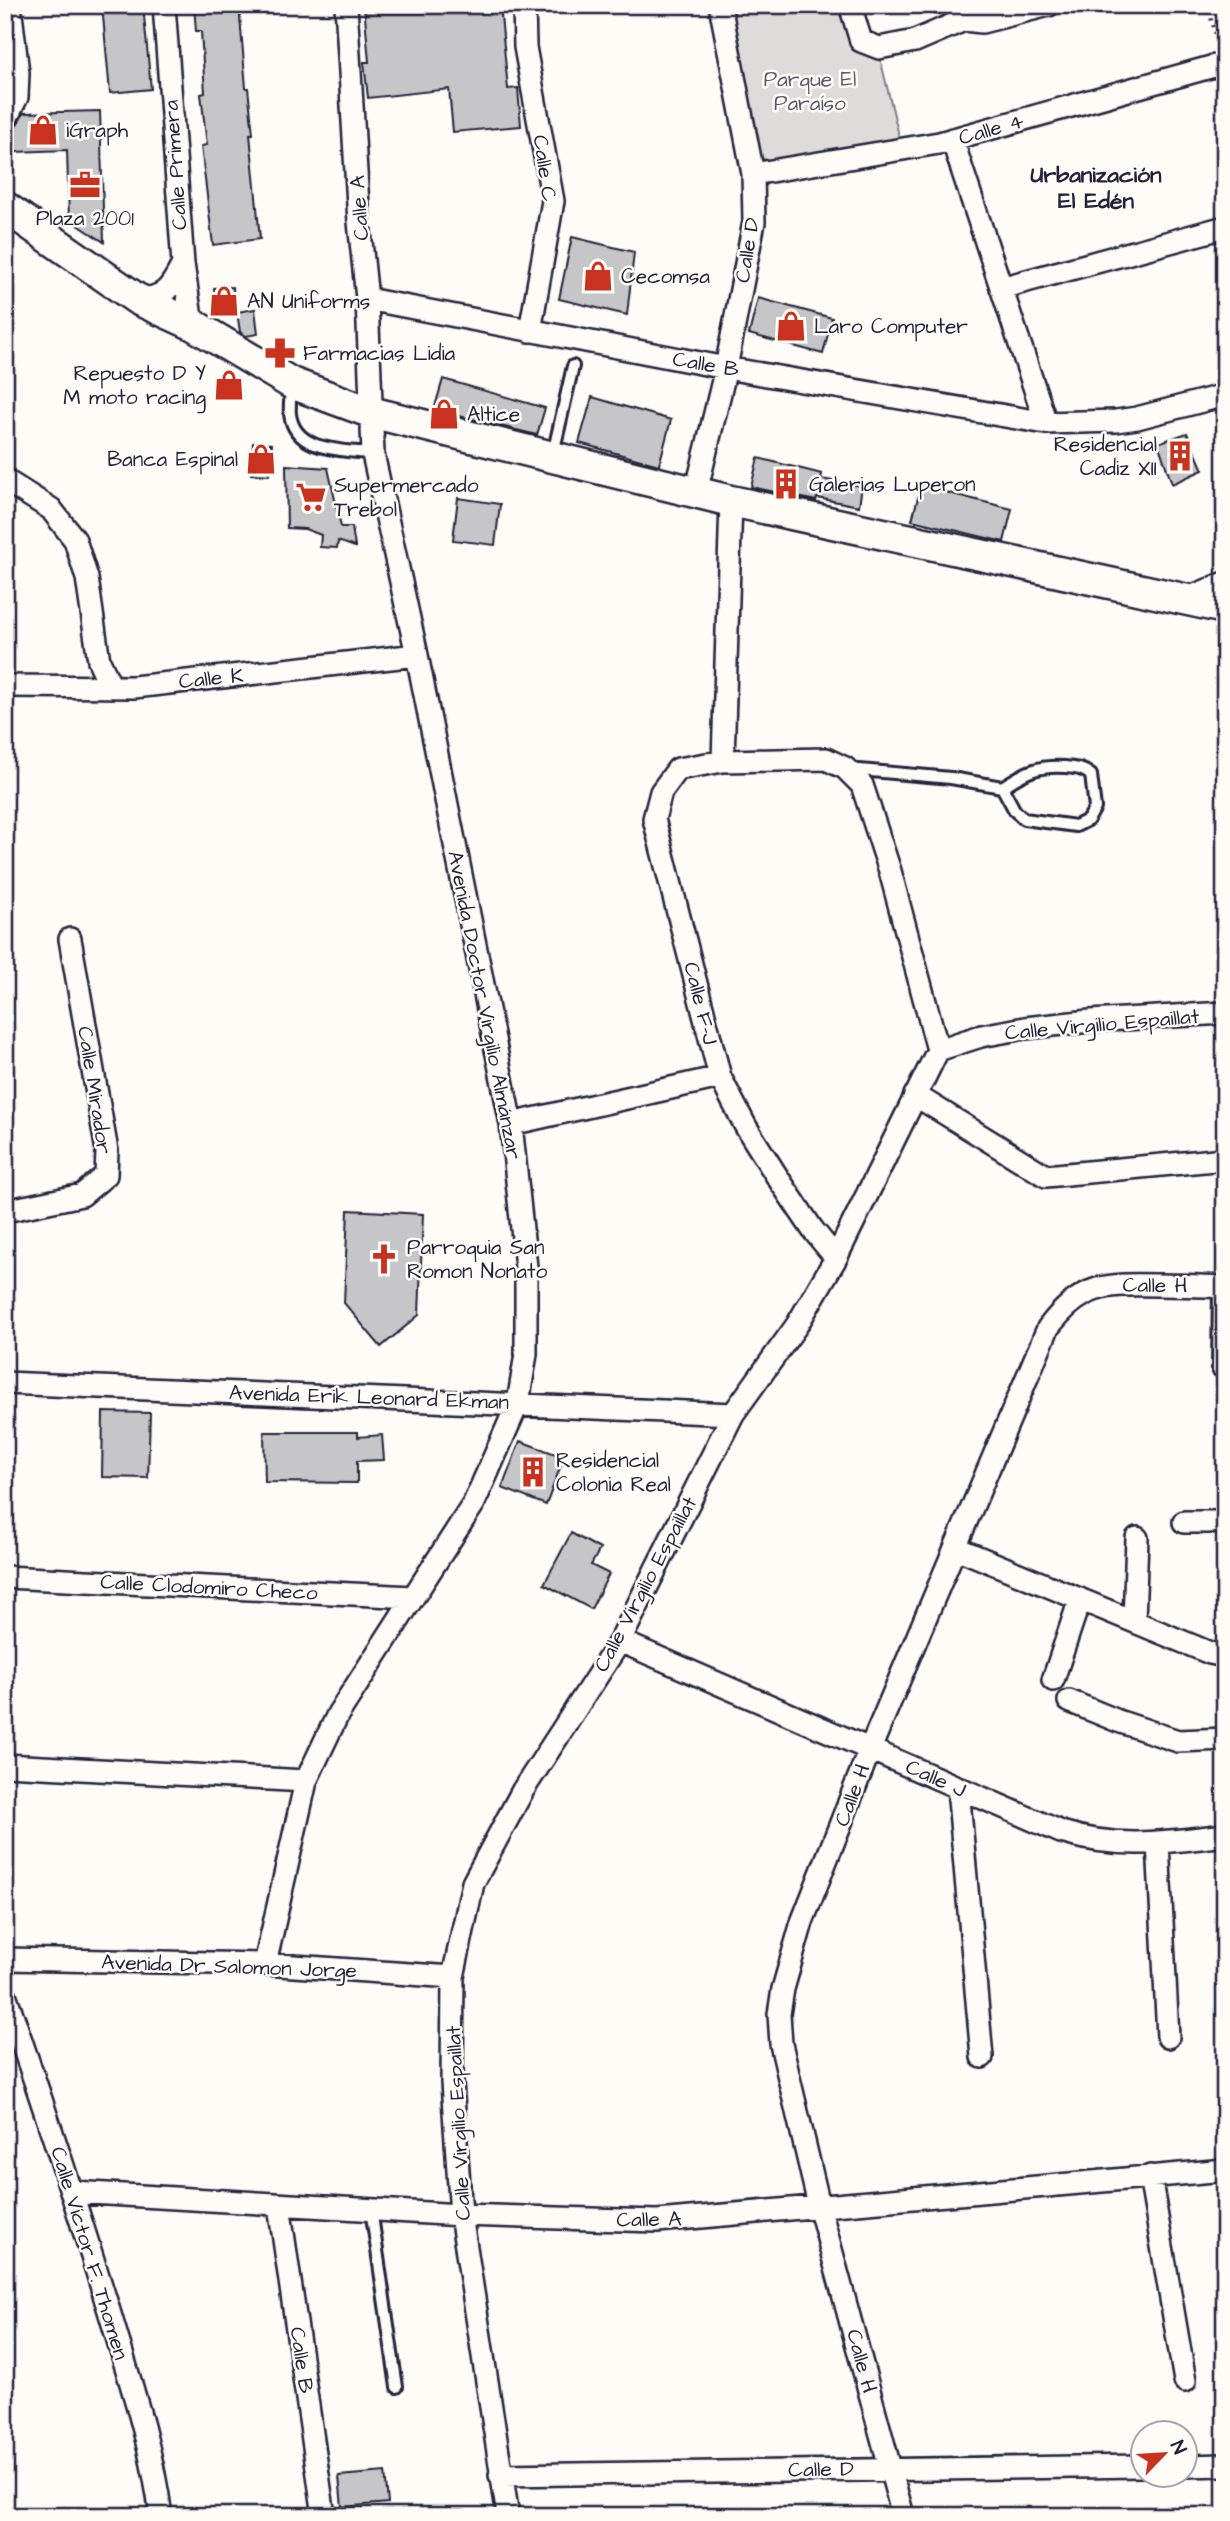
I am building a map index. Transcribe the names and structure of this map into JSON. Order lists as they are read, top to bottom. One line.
{"streets":{"street":["Calle 4","Calle Primera","Calle C","Calle A","Calle D","Calle B","Calle K","Calle F-J","Avenida Doctor Virgilio Almánzar","Calle Virgilio Espaillat","Calle Mirador","Calle H","Avenida Erik Leonard Ekman","Calle Clodomiro Checo","Calle J","Avenida Dr Salomon Jorge","Calle Víctor F. Thomen"]},"crossings":[["Calle 4","Calle D"],["Calle C","Calle B"],["Calle A","Calle B"],["Calle A","Avenida Doctor Virgilio Almánzar"],["Calle A","Calle Virgilio Espaillat"],["Calle A","Calle H"],["Calle A","Calle Víctor F. Thomen"],["Calle D","Calle B"],["Calle D","Calle Virgilio Espaillat"],["Calle D","Calle H"],["Calle K","Avenida Doctor Virgilio Almánzar"],["Calle F-J","Calle Virgilio Espaillat"],["Avenida Doctor Virgilio Almánzar","Avenida Erik Leonard Ekman"],["Avenida Doctor Virgilio Almánzar","Calle Clodomiro Checo"],["Avenida Doctor Virgilio Almánzar","Avenida Dr Salomon Jorge"],["Calle Virgilio Espaillat","Avenida Erik Leonard Ekman"],["Calle Virgilio Espaillat","Calle J"],["Calle Virgilio Espaillat","Avenida Dr Salomon Jorge"],["Calle H","Calle J"]],"districts":["Urbanización El Edén"],"parks":["Parque El Paraíso"],"places":{"shop":["iGraph","Cecomsa","AN Uniforms","Laro Computer","Repuesto D Y M moto racing","Altice","Banca Espinal"],"office":["Plaza 2001"],"pharmacy":["Farmacias Lidia"],"building":["Residencial Cadiz XII","Galerias Luperon","Residencial Colonia Real"],"supermarket":["Supermercado Trebol"],"church":["Parroquia San Romon Nonato"]},"north":"top right"}
